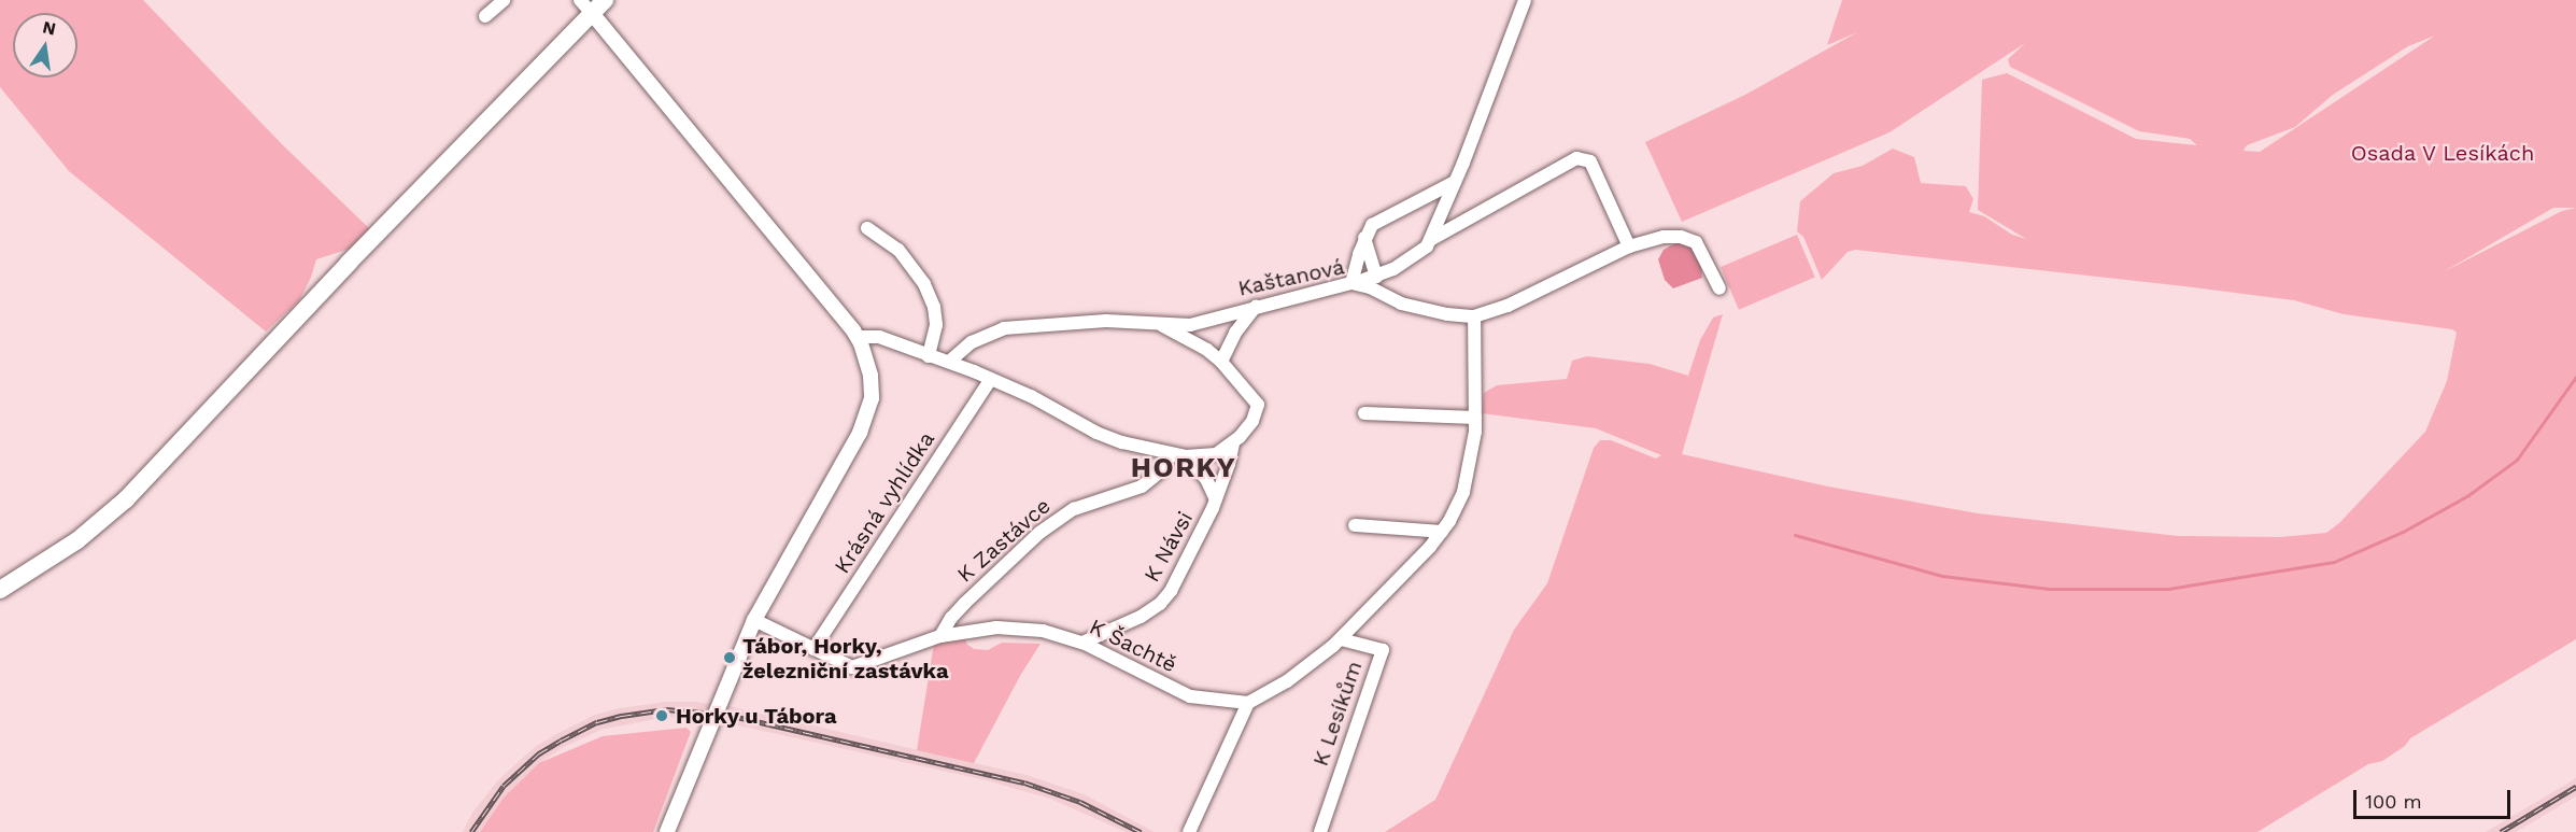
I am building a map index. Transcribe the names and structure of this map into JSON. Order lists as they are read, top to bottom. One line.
{"streets":{"street":["Kaštanová","Krásná vyhlídka","K Zastávce","K Návsi","K Šachtě","K Lesíkům"]},"crossings":[["Kaštanová","K Návsi"],["Krásná vyhlídka","K Šachtě"],["K Zastávce","K Návsi"],["K Zastávce","K Šachtě"],["K Návsi","K Šachtě"]],"districts":["HORKY"],"parks":["Osada V Lesíkách"],"places":["Tábor, Horky, železniční zastávka","Horky u Tábora"],"scale_bar":"100 m","north":"top"}
